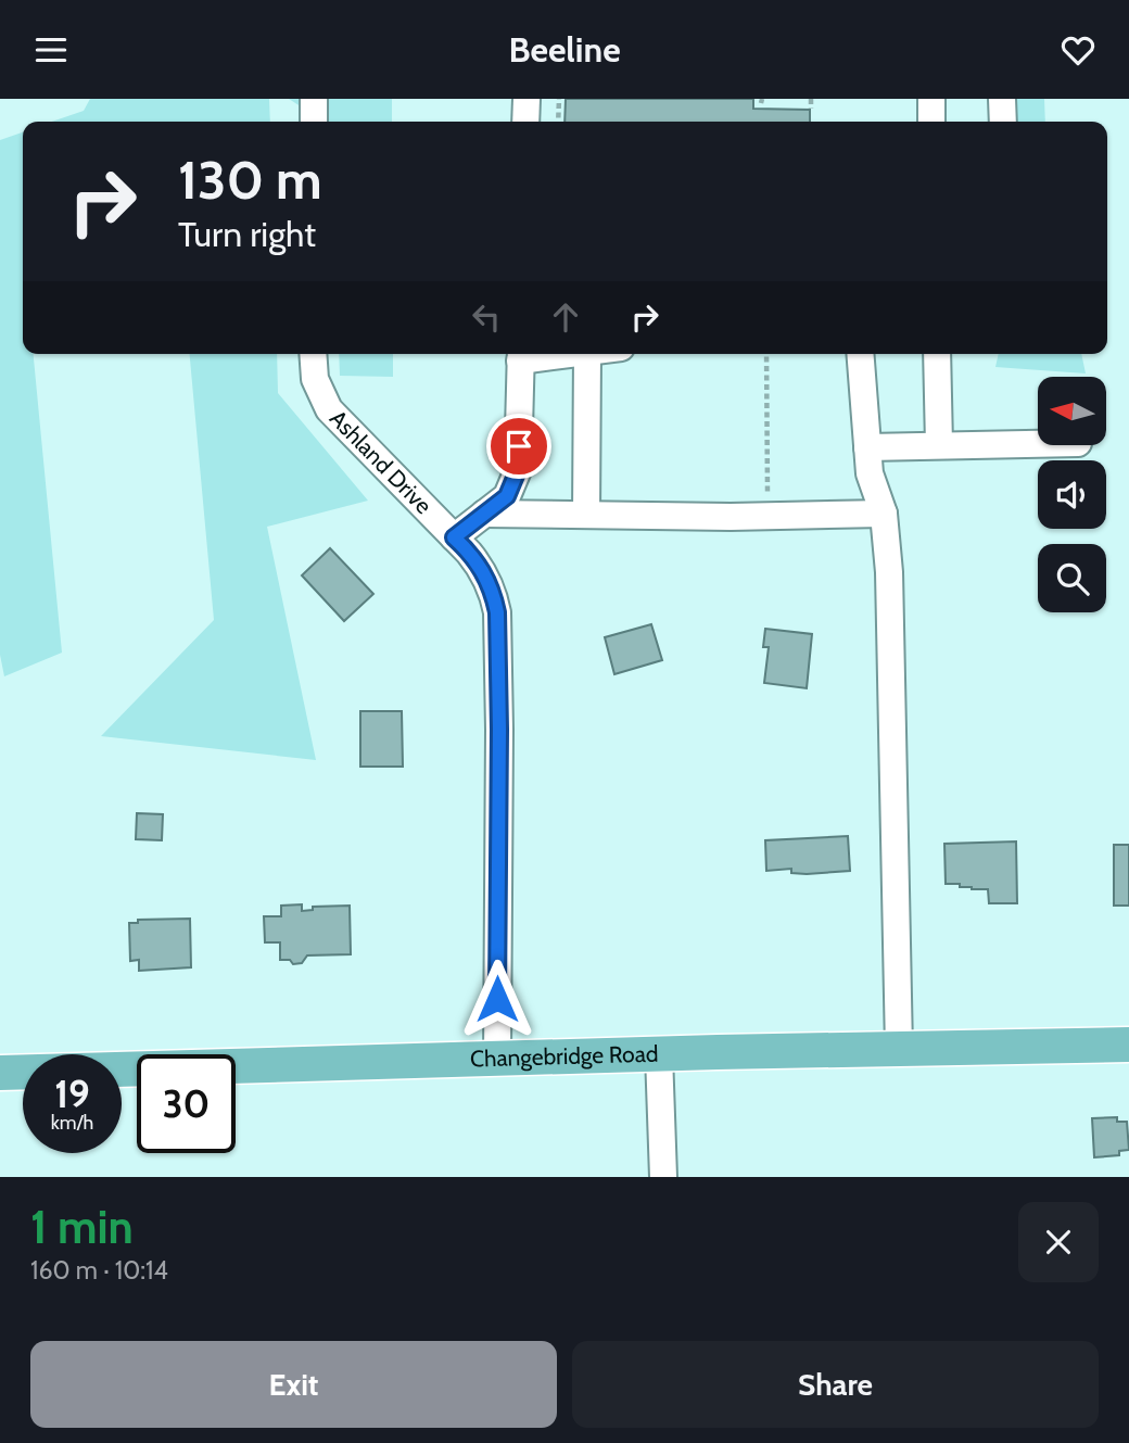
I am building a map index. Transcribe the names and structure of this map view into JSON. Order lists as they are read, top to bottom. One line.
{"streets":{"main road":["Changebridge Road"],"street":["Ashland Drive"]},"crossings":[["Ashland Drive","Changebridge Road"]],"north":"left","page":{"header":"Beeline","turn":["130 m","Turn right"],"speed":"19 km/h","limit":"30","heading":["1 min","160 m · 10:14"],"buttons":["Exit","Share"]}}
